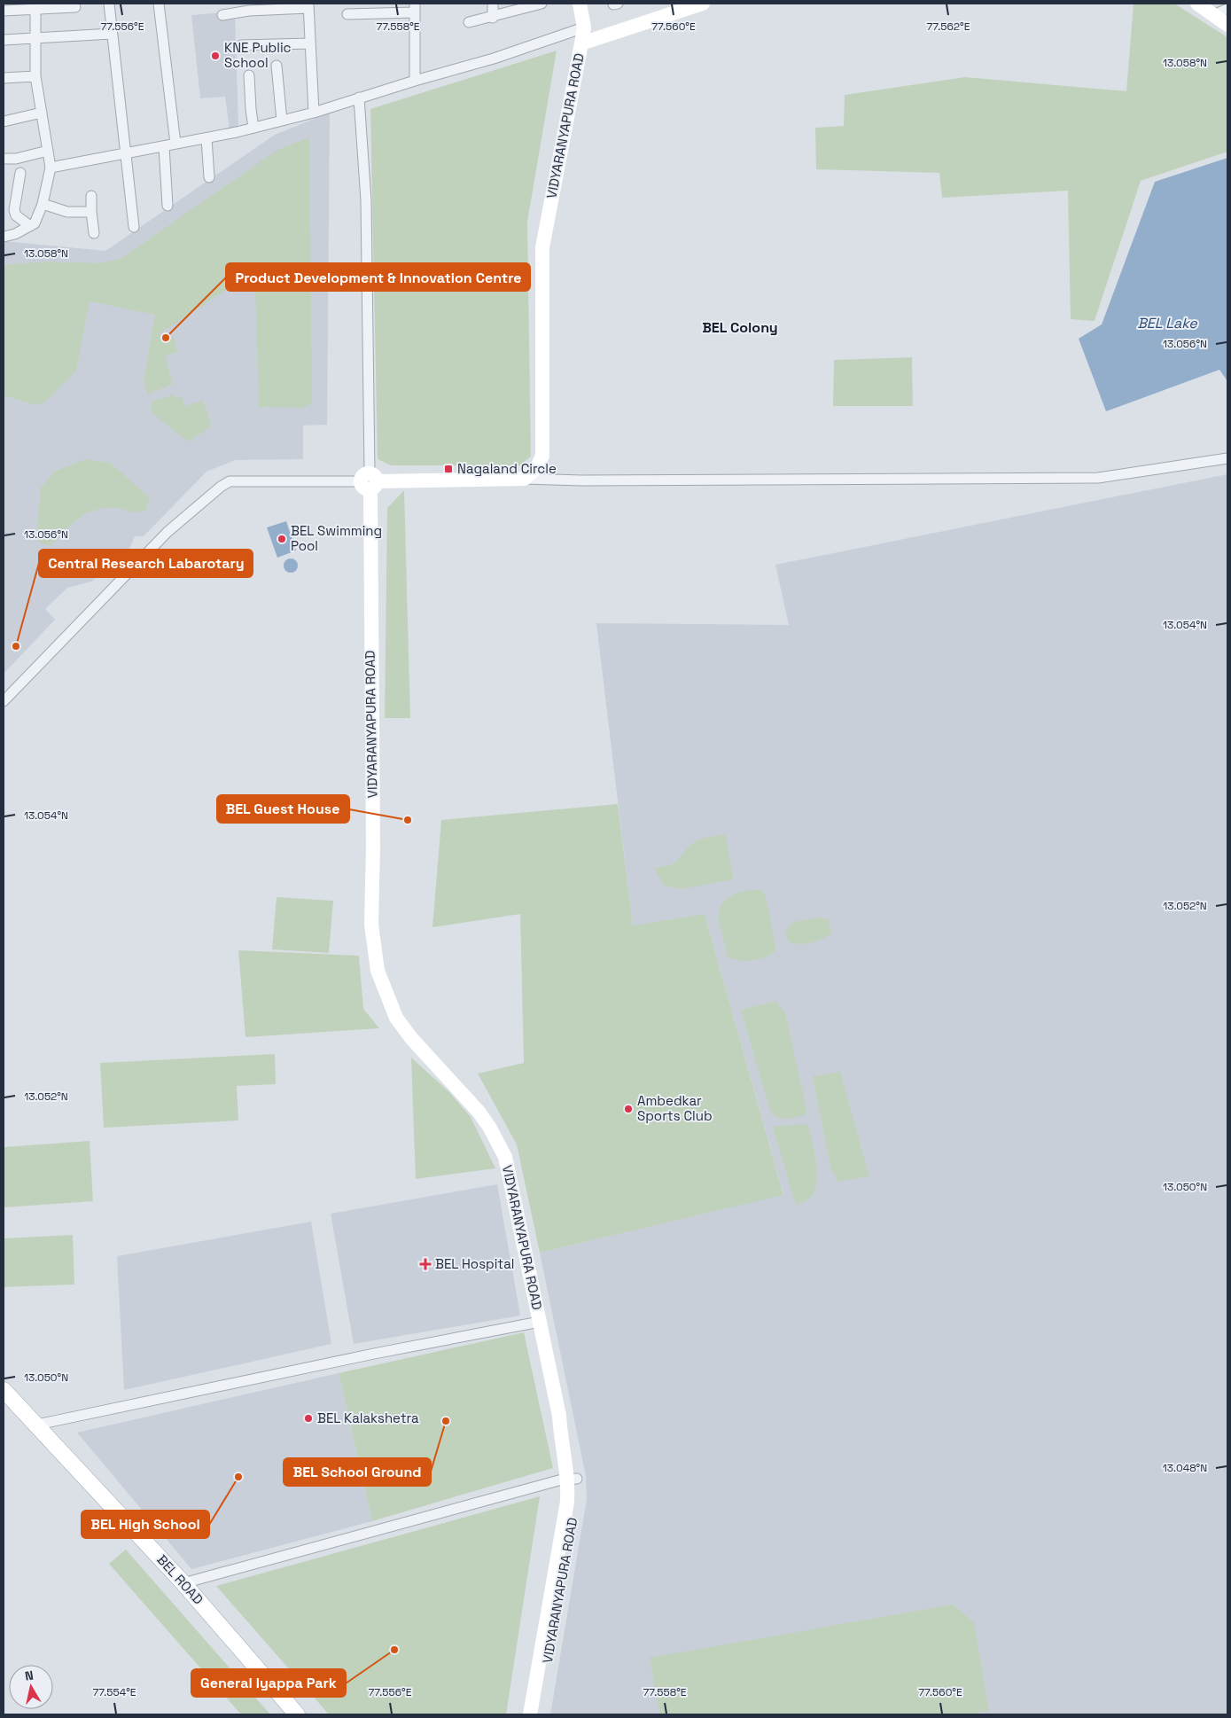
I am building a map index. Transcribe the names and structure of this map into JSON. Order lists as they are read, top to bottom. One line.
{"streets":{"main road":["VIDYARANYAPURA ROAD","BEL ROAD"]},"districts":["BEL Colony"],"water":["BEL Lake"],"places":{"other":["KNE Public School","Product Development & Innovation Centre","BEL Swimming Pool","Central Research Labarotary","BEL Guest House","Ambedkar Sports Club","BEL Kalakshetra","BEL School Ground","BEL High School","General Iyappa Park"],"transit":["Nagaland Circle"],"health":["BEL Hospital"]},"north":"top","coordinates":["77.556°E","77.558°E","77.560°E","77.562°E","13.058°N","13.056°N","13.054°N","13.052°N","13.050°N","13.048°N","77.554°E"]}
